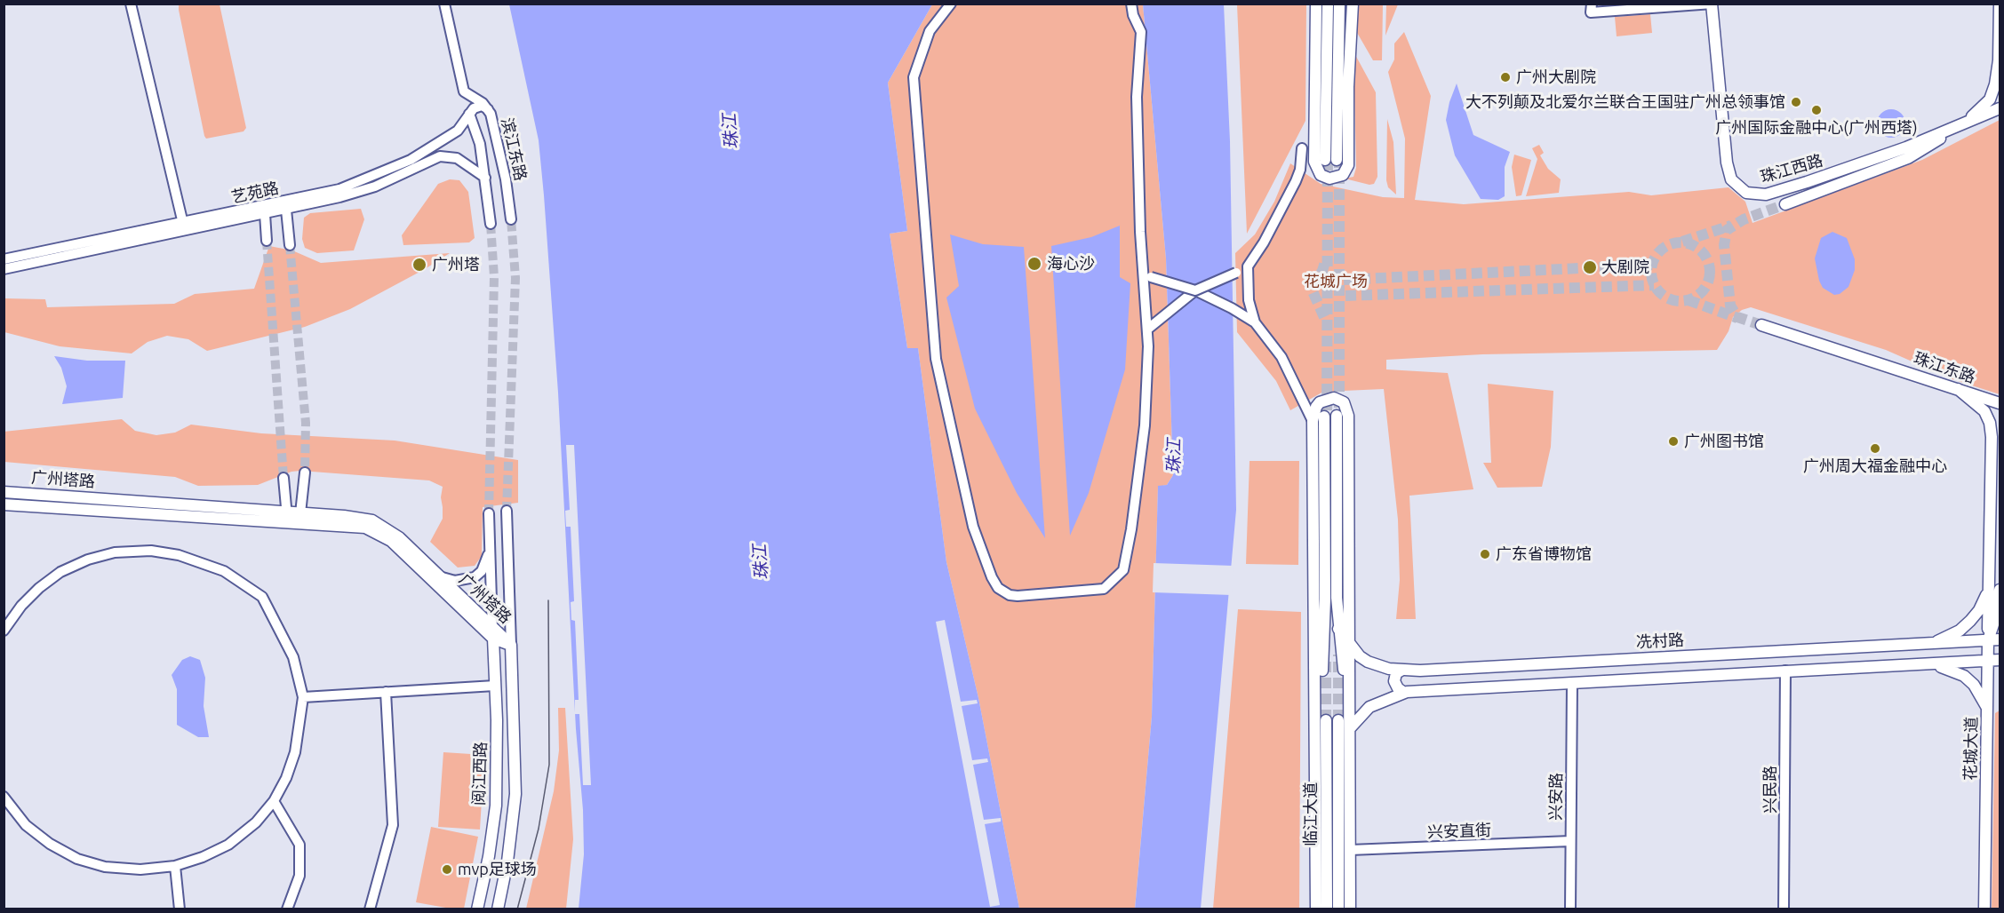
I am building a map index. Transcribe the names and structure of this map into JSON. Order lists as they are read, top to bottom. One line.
{"streets":{"main road":["珠江西路","珠江东路","广州塔路","冼村路","花城大道","阅江西路","临江大道"],"street":["滨江东路","艺苑路","兴民路","兴安路","兴安直街"]},"crossings":[["广州塔路","阅江西路"],["冼村路","花城大道"],["兴安路","兴安直街"]],"water":["珠江"],"parks":["花城广场"],"places":["广州大剧院","大不列颠及北爱尔兰联合王国驻广州总领事馆","广州国际金融中心(广州西塔)","海心沙","广州塔","大剧院","广州图书馆","广州周大福金融中心","广东省博物馆","mvp足球场"]}
